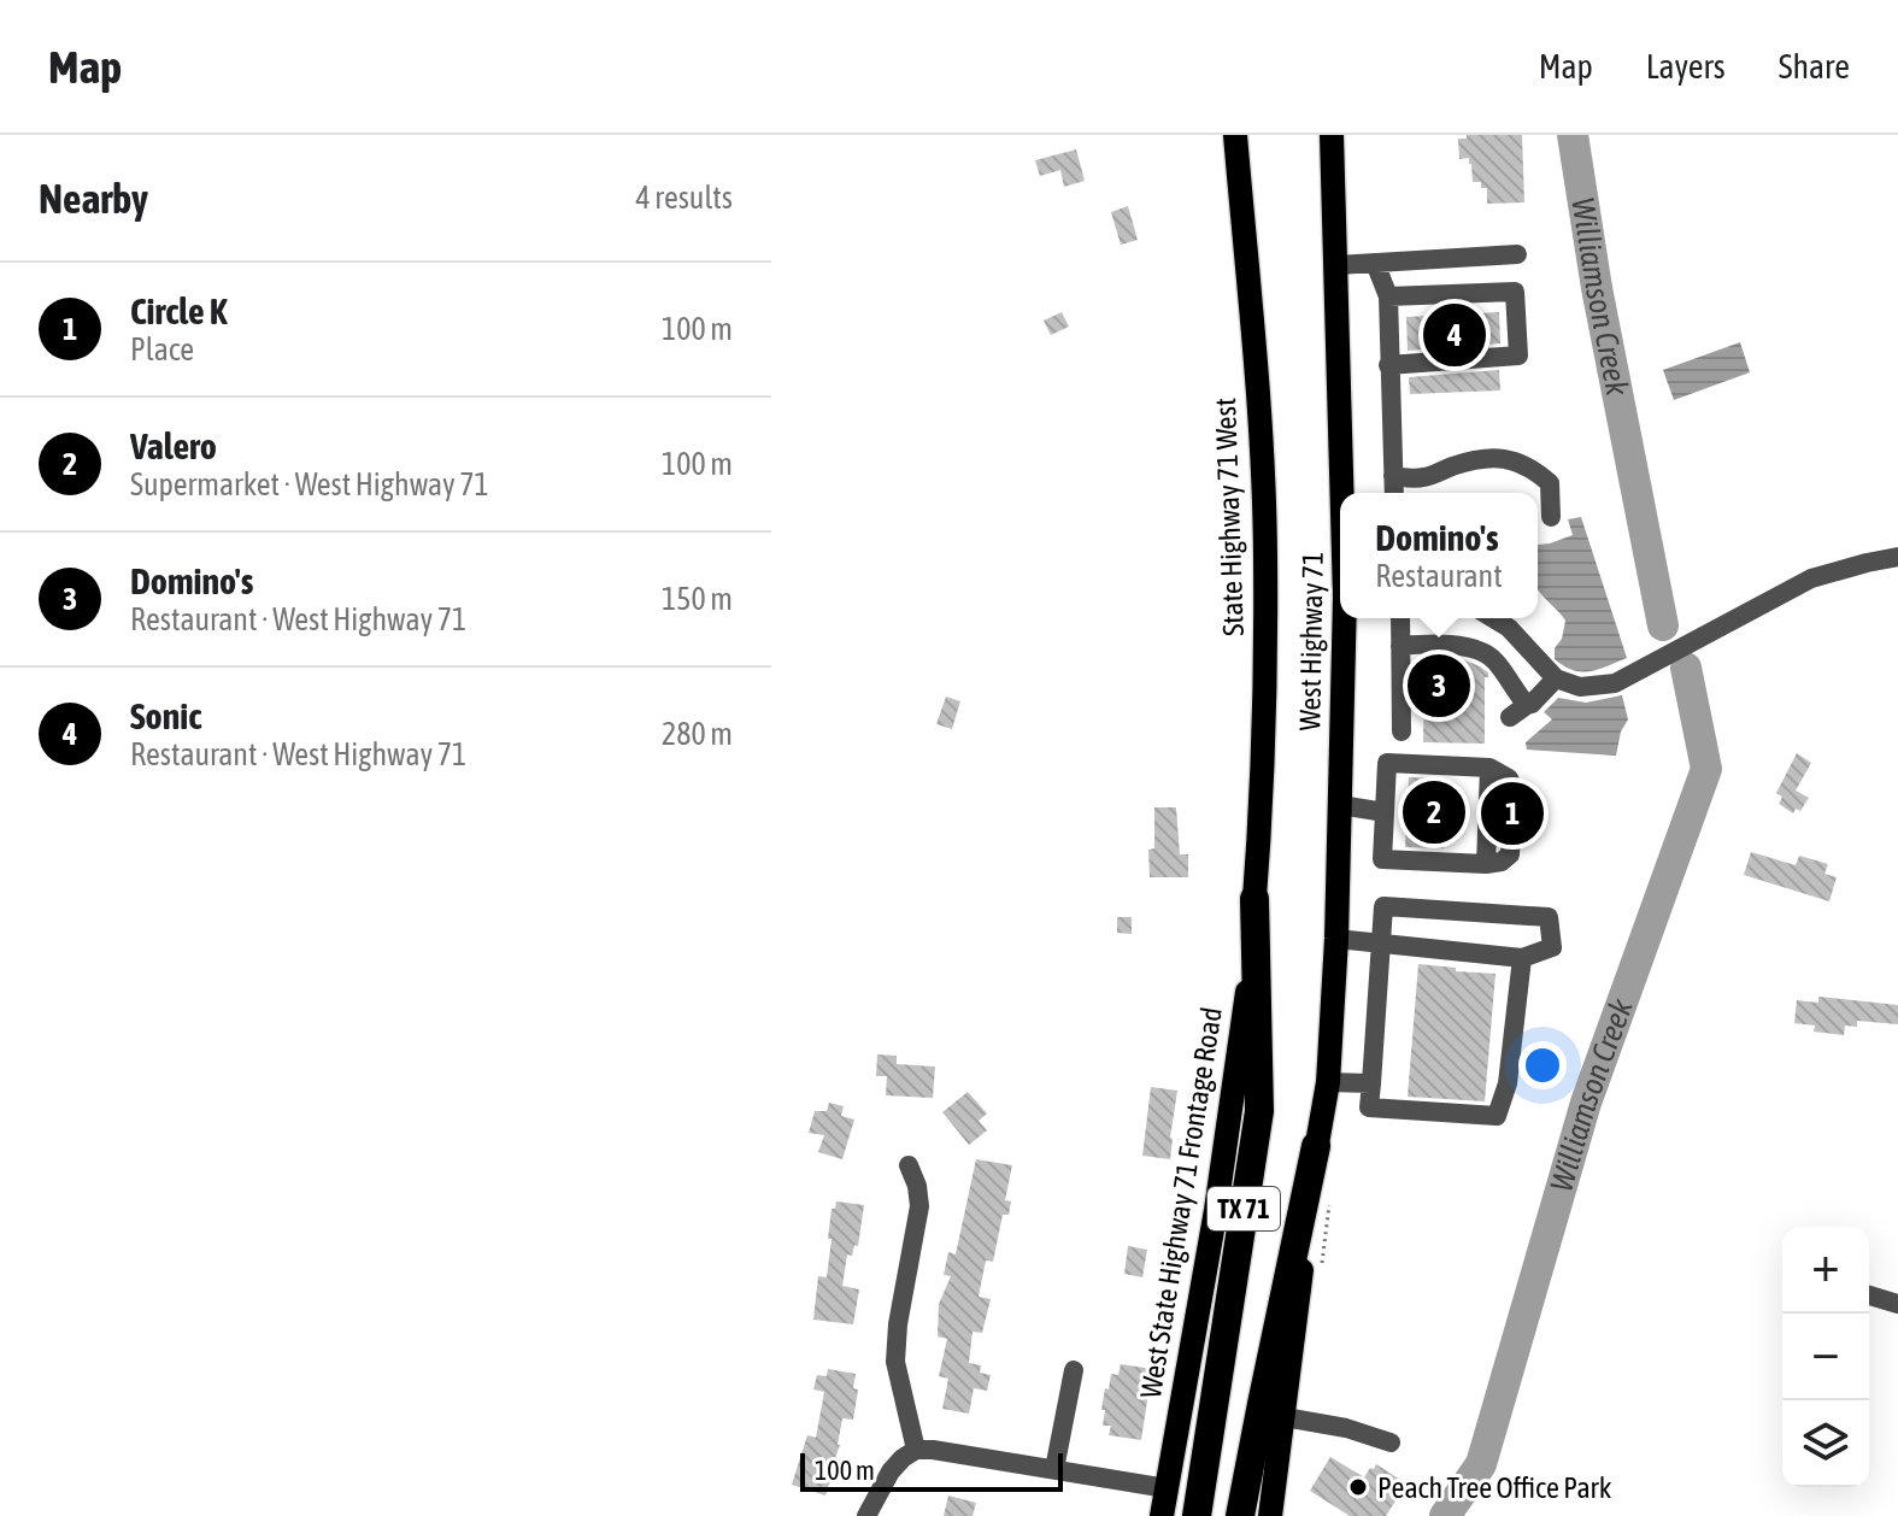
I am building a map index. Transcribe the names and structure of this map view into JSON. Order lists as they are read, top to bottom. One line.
{"streets":{"highway":["TX 71"],"main road":["State Highway 71 West","West Highway 71","West State Highway 71 Frontage Road"]},"crossings":[["State Highway 71 West","West State Highway 71 Frontage Road"],["State Highway 71 West","TX 71"],["West Highway 71","TX 71"],["West State Highway 71 Frontage Road","TX 71"]],"water":["Williamson Creek"],"places":["Peach Tree Office Park"],"scale_bar":"100 m","page":{"header":"Map","nav":["Map","Layers","Share"],"heading":["Nearby","4 results"],"list":[{"mark":"1","name":"Circle K","note":"Place","value":"100 m"},{"mark":"2","name":"Valero","note":"Supermarket · West Highway 71","value":"100 m"},{"mark":"3","name":"Domino's","note":"Restaurant · West Highway 71","value":"150 m"},{"mark":"4","name":"Sonic","note":"Restaurant · West Highway 71","value":"280 m"}],"pins":["4","3","2","1"],"popup":["Domino's","Restaurant"],"map_buttons":["+","−"],"scale":"100 m"}}
